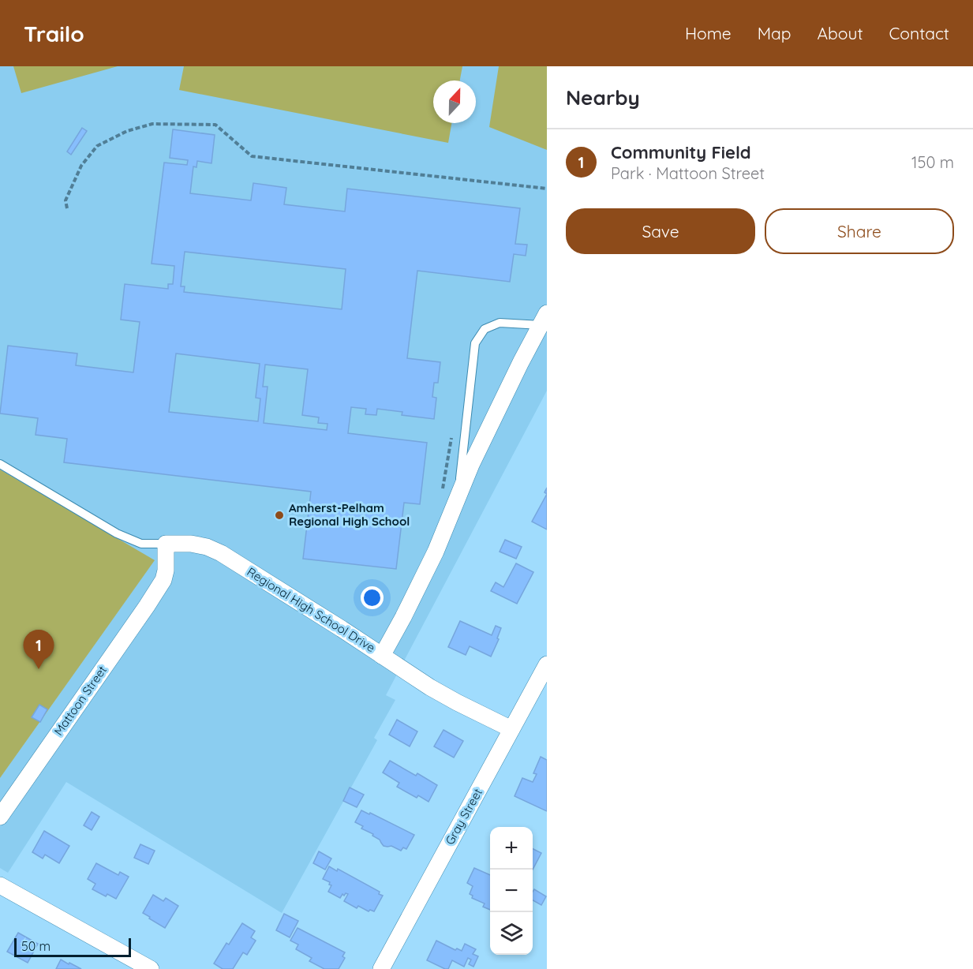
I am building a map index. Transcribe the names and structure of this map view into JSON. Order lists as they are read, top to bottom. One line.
{"streets":{"street":["Regional High School Drive","Mattoon Street","Gray Street"]},"crossings":[["Regional High School Drive","Mattoon Street"]],"places":["Amherst-Pelham Regional High School"],"scale_bar":"50 m","north":"top","page":{"header":"Trailo","nav":["Home","Map","About","Contact"],"heading":"Nearby","list":[{"mark":"1","name":"Community Field","note":"Park · Mattoon Street","value":"150 m"}],"buttons":["Save","Share"],"pins":"1","map_buttons":["+","−"],"scale":"50 m"}}
